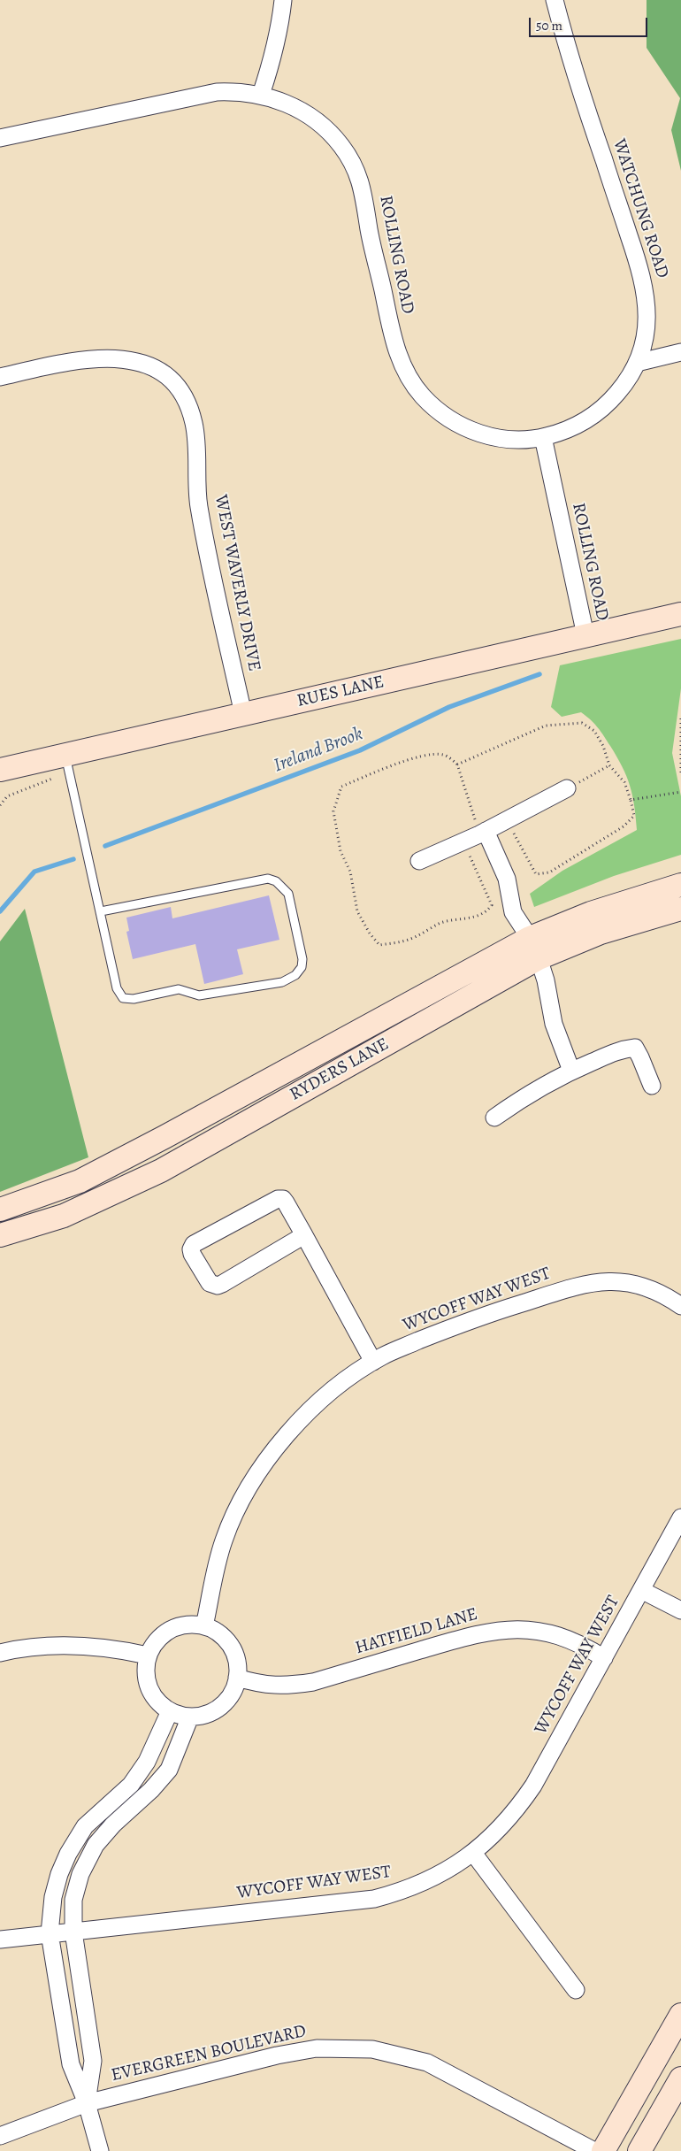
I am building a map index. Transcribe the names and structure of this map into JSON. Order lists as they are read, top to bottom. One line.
{"streets":{"main road":["RUES LANE","RYDERS LANE"],"street":["WATCHUNG ROAD","ROLLING ROAD","WEST WAVERLY DRIVE","WYCOFF WAY WEST","HATFIELD LANE","EVERGREEN BOULEVARD"]},"crossings":[["WATCHUNG ROAD","ROLLING ROAD"],["ROLLING ROAD","RUES LANE"],["WEST WAVERLY DRIVE","RUES LANE"],["WYCOFF WAY WEST","HATFIELD LANE"]],"water":["Ireland Brook"],"scale_bar":"50 m"}
